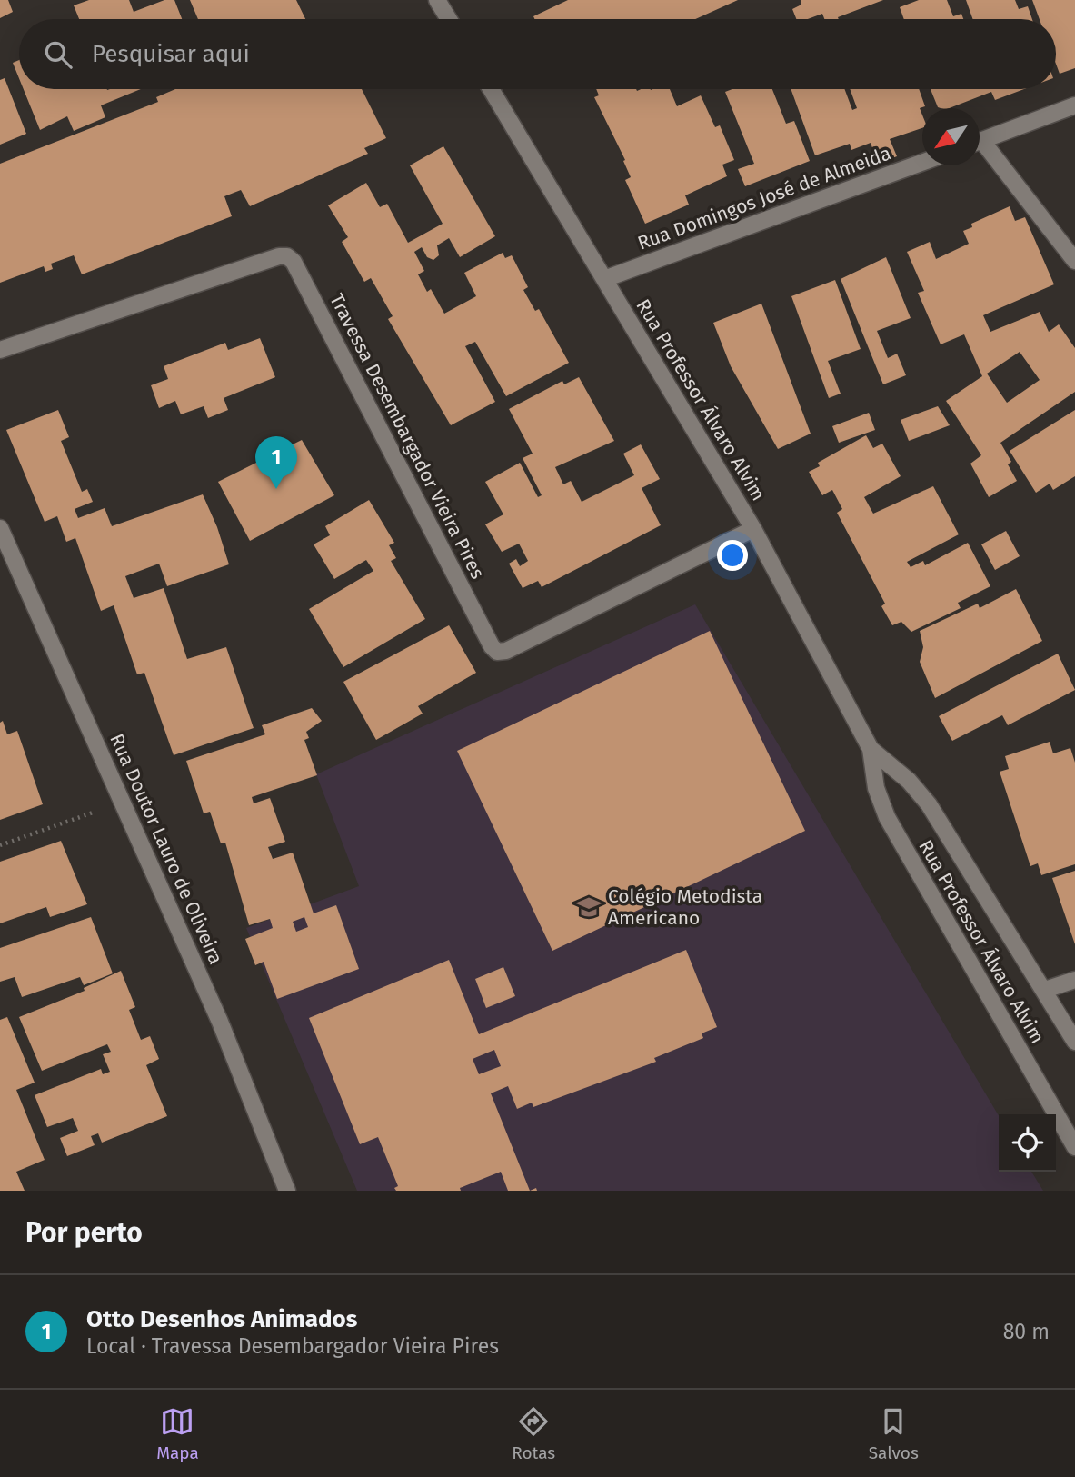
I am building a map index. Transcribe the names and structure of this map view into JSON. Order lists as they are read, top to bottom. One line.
{"streets":{"street":["Rua Domingos José de Almeida","Rua Professor Álvaro Alvim","Travessa Desembargador Vieira Pires","Rua Doutor Lauro de Oliveira"]},"crossings":[["Rua Domingos José de Almeida","Rua Professor Álvaro Alvim"],["Rua Professor Álvaro Alvim","Travessa Desembargador Vieira Pires"]],"places":{"school or university":["Colégio Metodista Americano"]},"north":"bottom left","page":{"search":"Pesquisar aqui","pins":"1","heading":"Por perto","list":[{"mark":"1","name":"Otto Desenhos Animados","note":"Local · Travessa Desembargador Vieira Pires","value":"80 m"}],"nav":["Mapa","Rotas","Salvos"]}}
